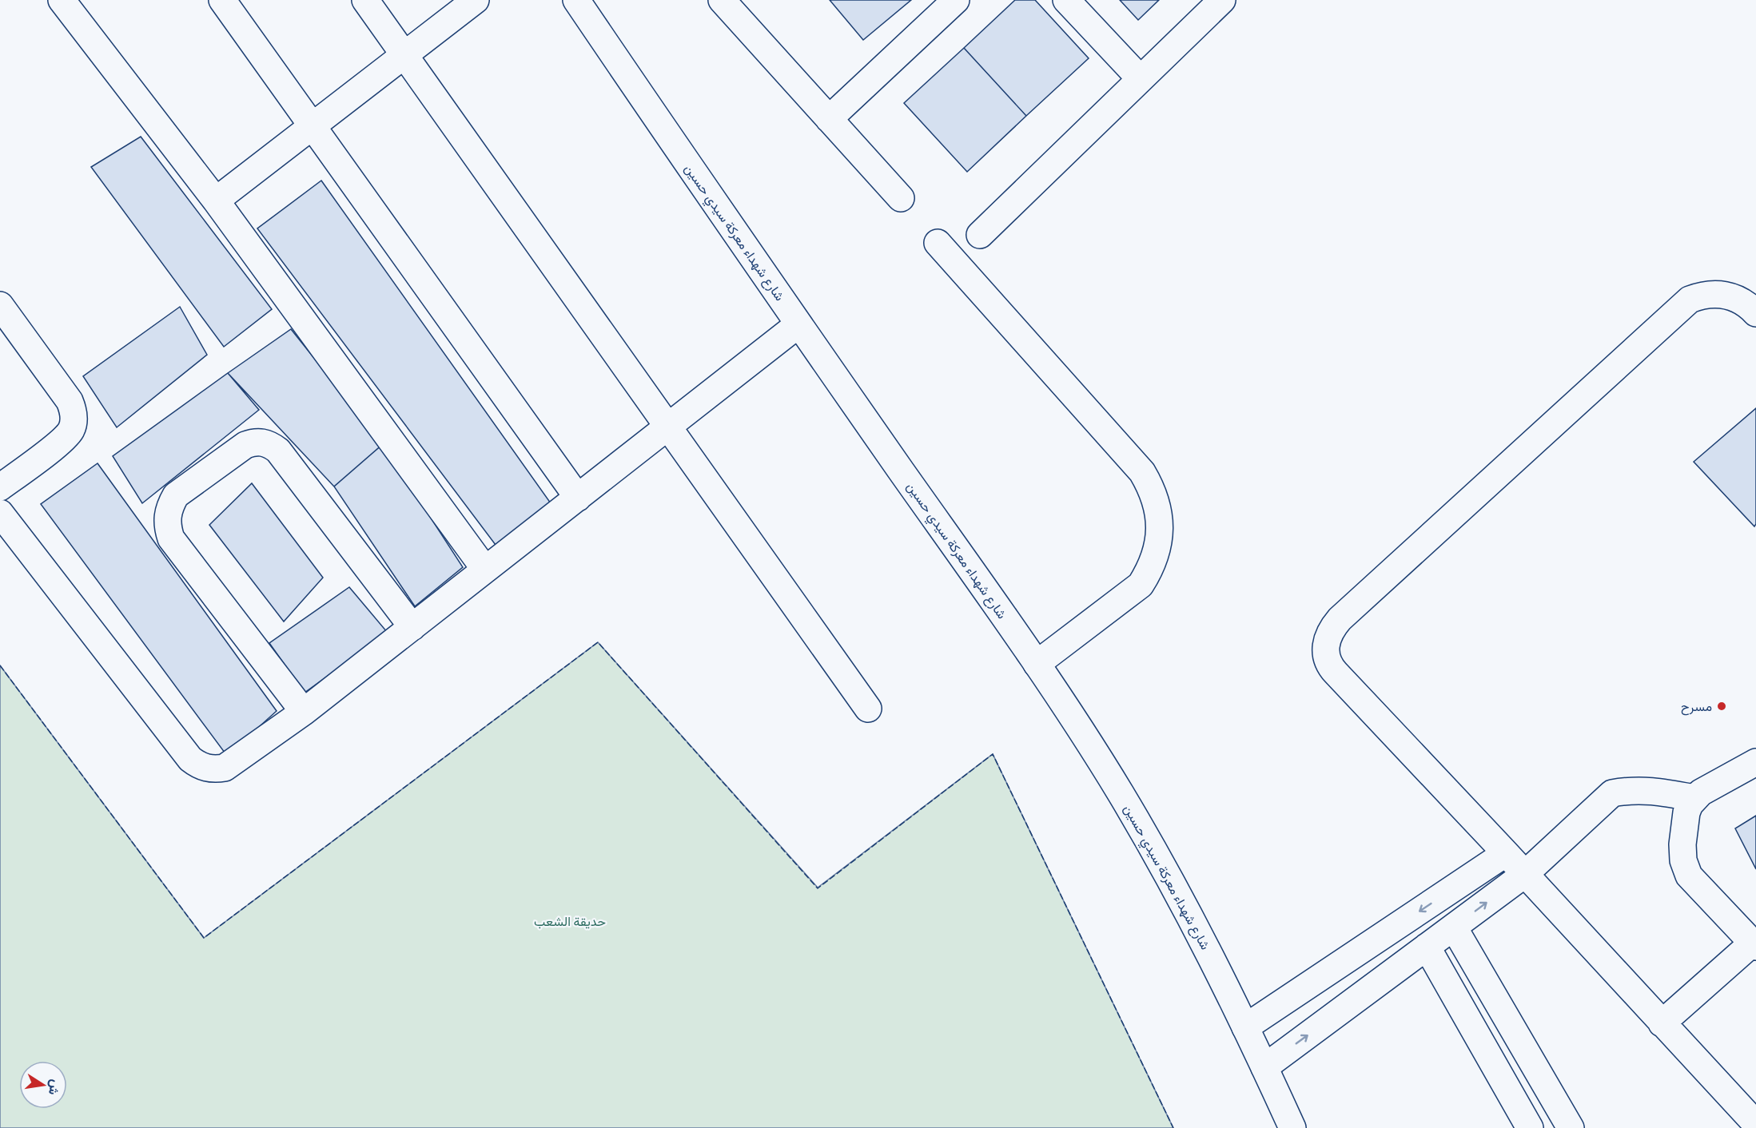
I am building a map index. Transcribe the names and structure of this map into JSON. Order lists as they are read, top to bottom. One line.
{"streets":{"main road":["شارع شهداء معركة سيدي حسين"]},"parks":["حديقة الشعب"],"places":["مسرح"],"north":"right"}
